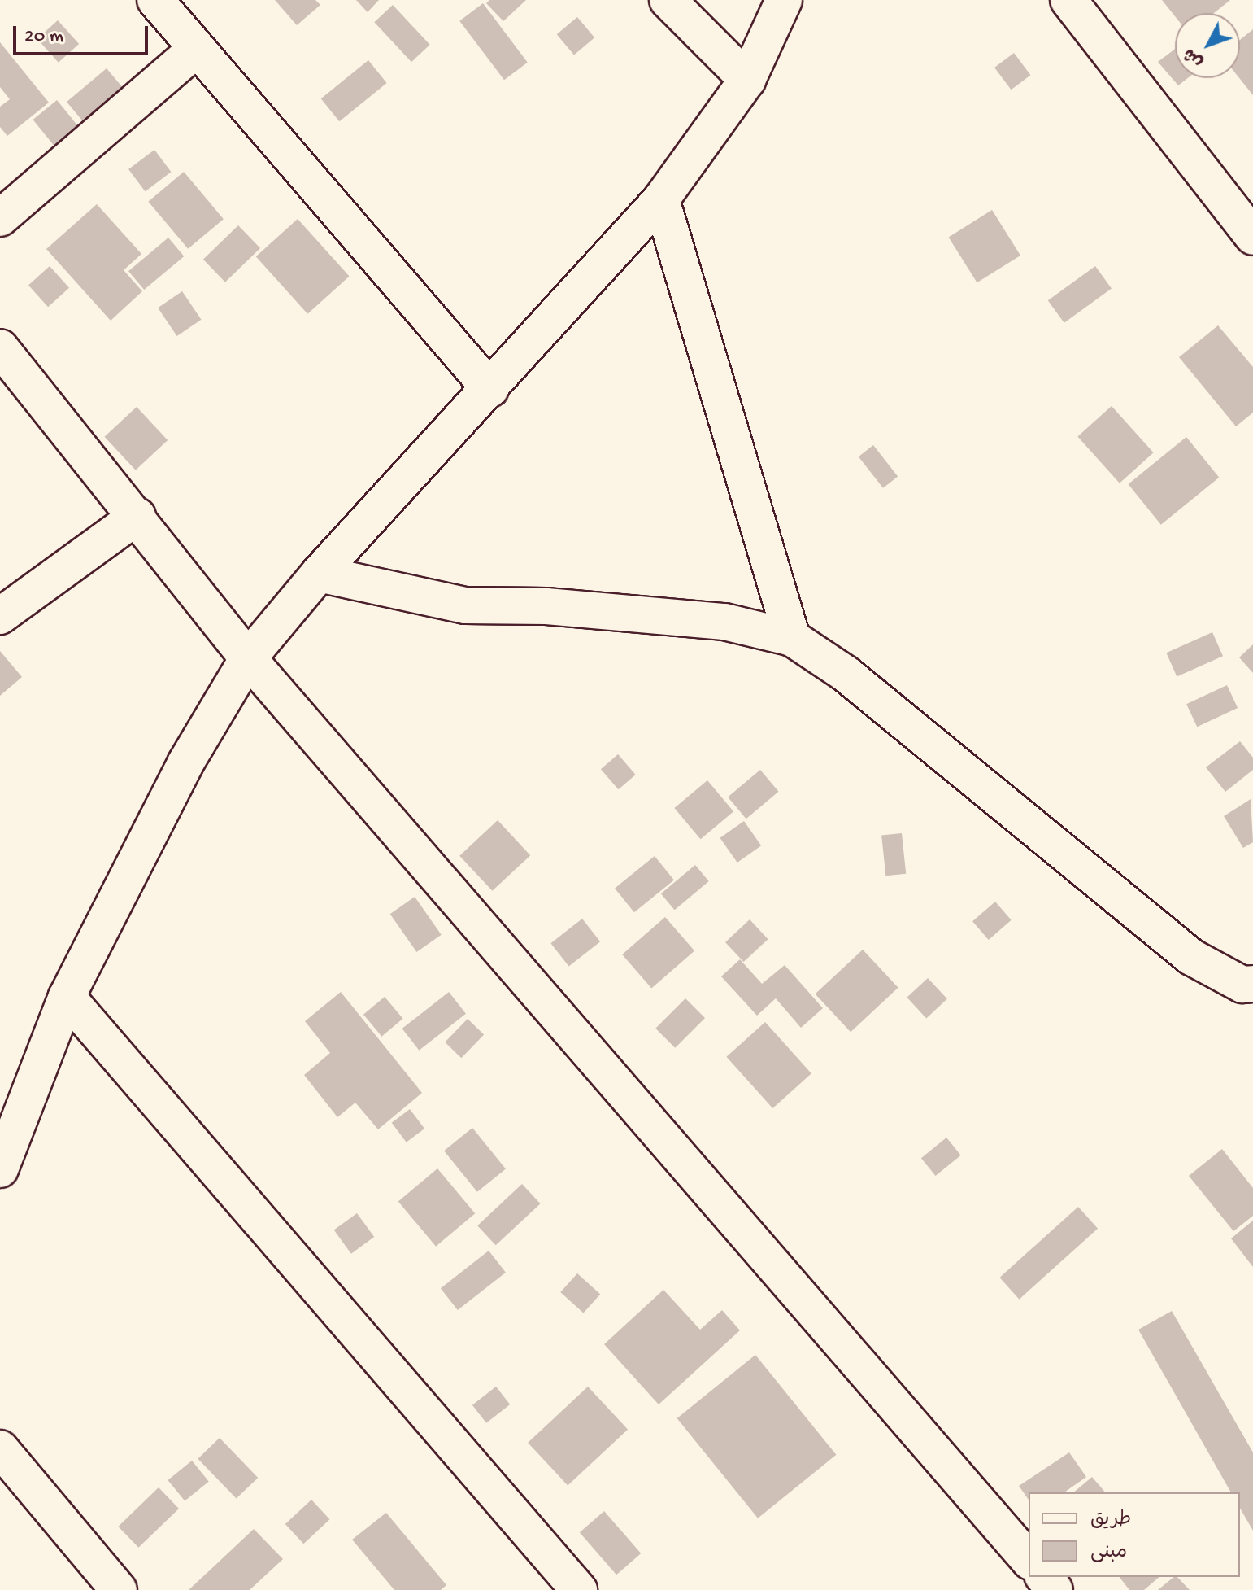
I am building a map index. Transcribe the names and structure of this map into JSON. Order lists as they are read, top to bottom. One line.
{"legend":["طريق","مبنى"],"scale_bar":"20 m","north":"bottom left"}
